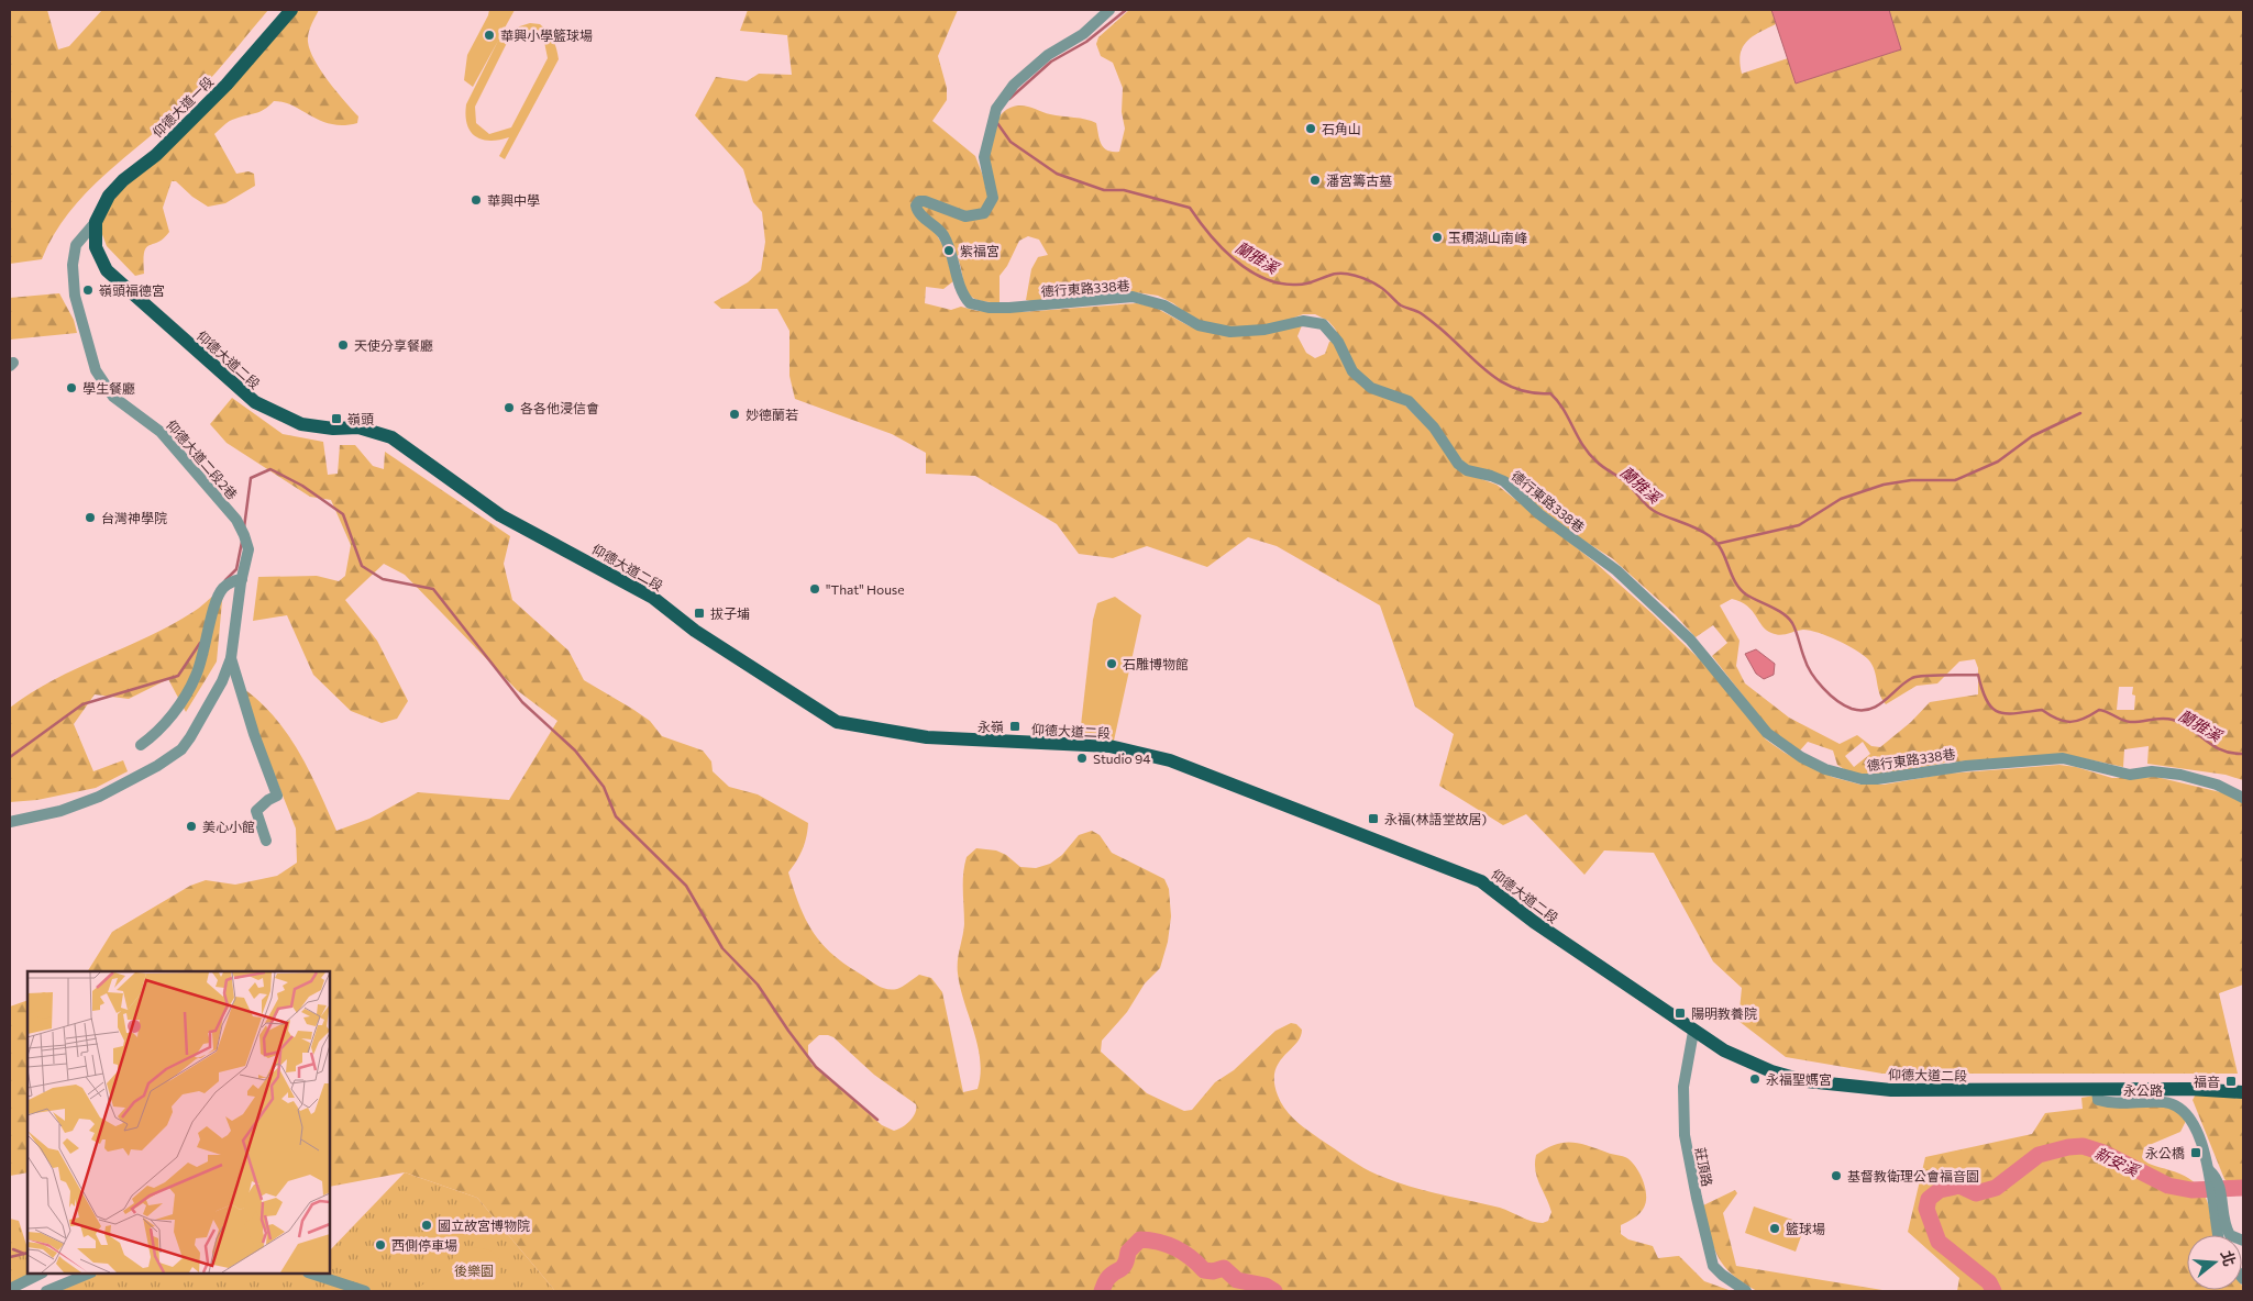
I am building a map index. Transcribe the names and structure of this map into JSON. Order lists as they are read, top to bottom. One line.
{"streets":{"main road":["仰德大道一段","仰德大道二段"],"street":["德行東路338巷","仰德大道二段2巷","永公路","莊頂路"]},"crossings":[["仰德大道一段","仰德大道二段"],["仰德大道一段","仰德大道二段2巷"],["仰德大道二段","仰德大道二段2巷"],["仰德大道二段","永公路"],["仰德大道二段","莊頂路"]],"water":["蘭雅溪","新安溪"],"parks":["後樂園"],"places":{"other":["華興小學籃球場","石角山","潘宮籌古墓","華興中學","玉稠湖山南峰","紫福宮","嶺頭福德宮","天使分享餐廳","學生餐廳","各各他浸信會","妙德蘭若","台灣神學院","\"That\" House","石雕博物館","Studio 94","美心小館","永福聖媽宮","基督教衛理公會福音園","國立故宮博物院","籃球場","西側停車場"],"transit":["嶺頭","拔子埔","永嶺","永福(林語堂故居)","陽明教養院","福音","永公橋"]},"north":"right"}
